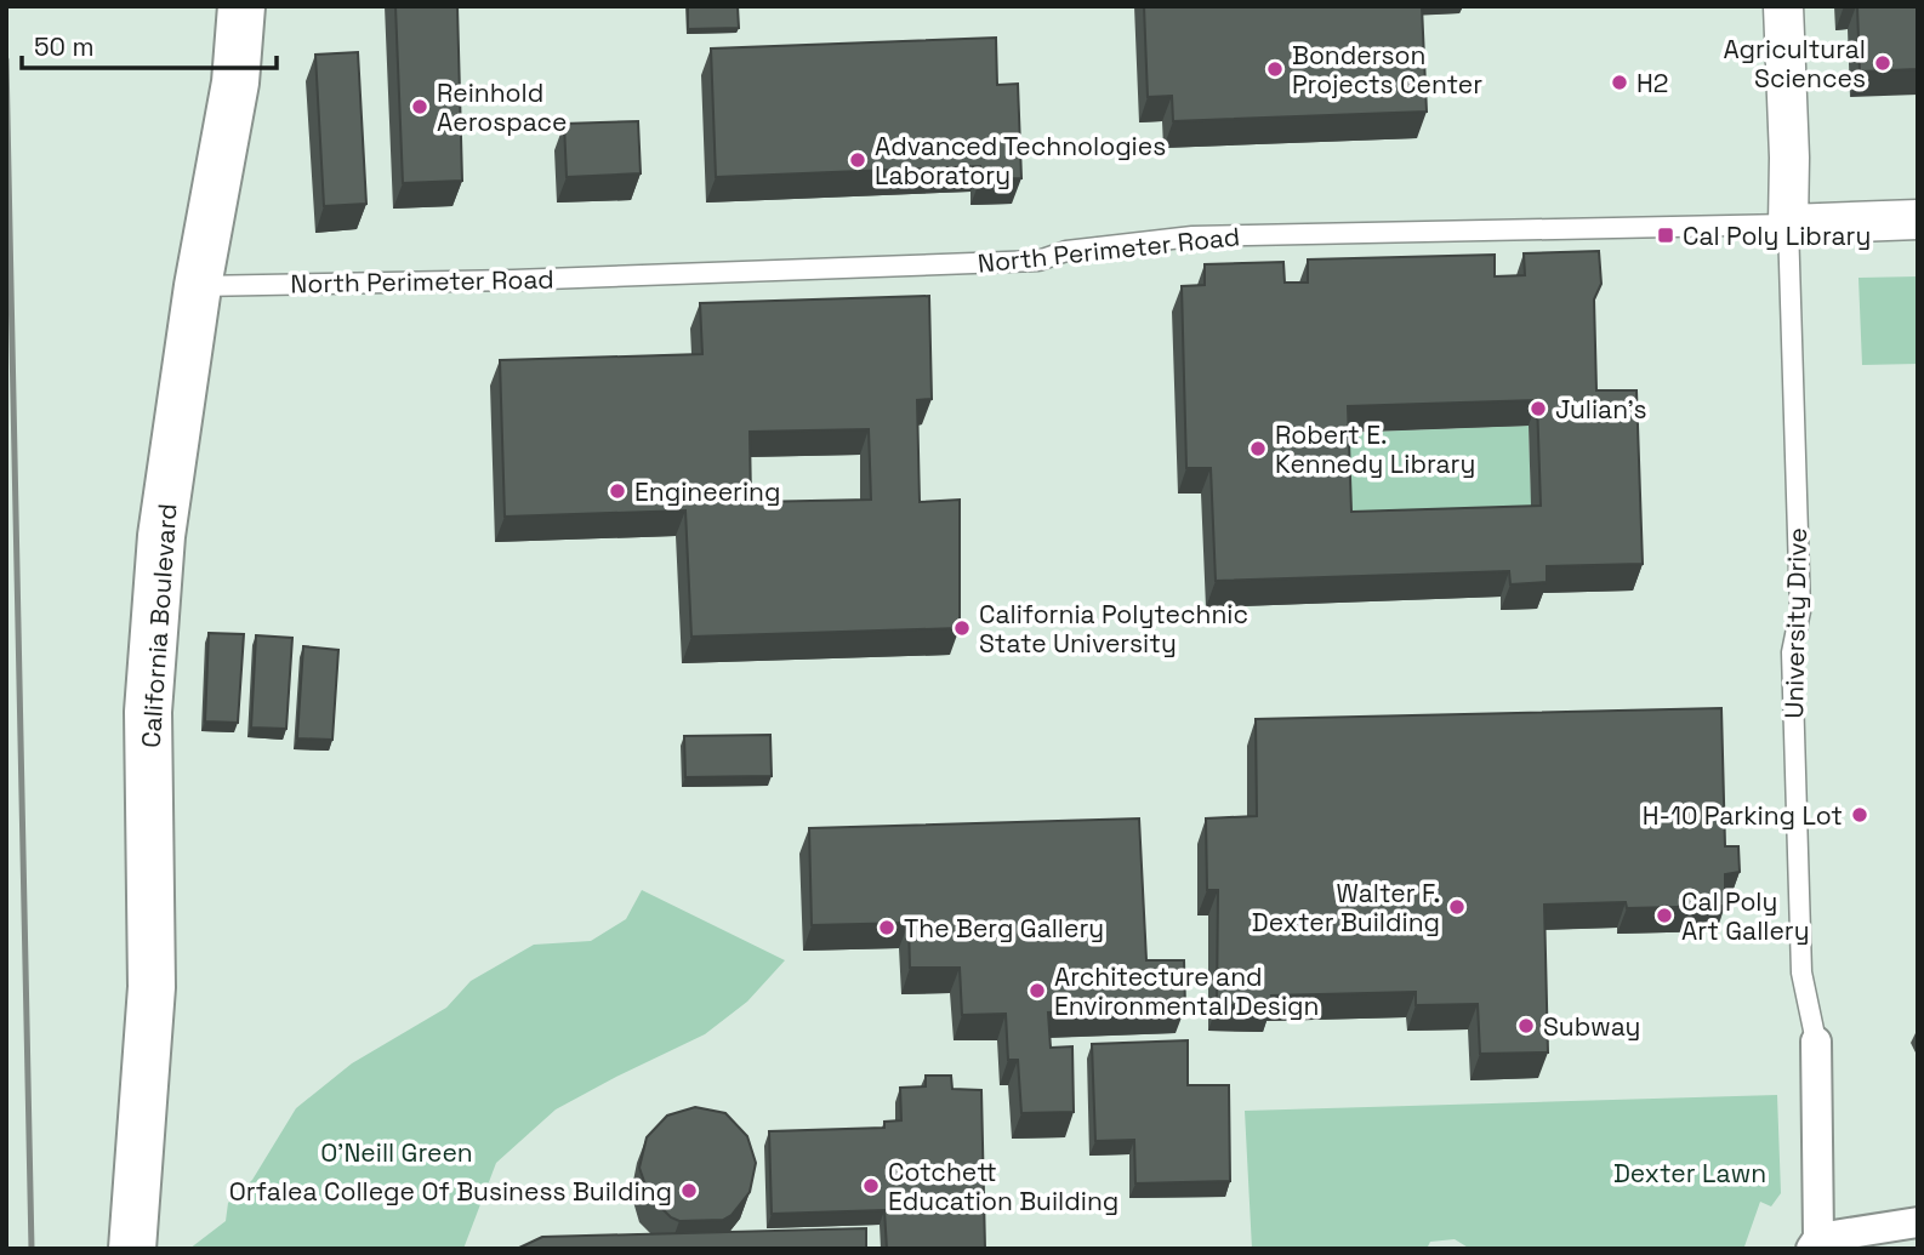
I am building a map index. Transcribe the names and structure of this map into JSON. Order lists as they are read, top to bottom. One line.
{"streets":{"street":["North Perimeter Road","University Drive","California Boulevard"]},"crossings":[["North Perimeter Road","University Drive"],["North Perimeter Road","California Boulevard"]],"parks":["O'Neill Green","Dexter Lawn"],"places":{"other":["Agricultural Sciences","Bonderson Projects Center","H2","Reinhold Aerospace","Advanced Technologies Laboratory","Julian's","Robert E. Kennedy Library","Engineering","California Polytechnic State University","H-10 Parking Lot","Walter F. Dexter Building","Cal Poly Art Gallery","The Berg Gallery","Architecture and Environmental Design","Subway","Cotchett Education Building","Orfalea College Of Business Building"],"transit":["Cal Poly Library"]},"scale_bar":"50 m"}
